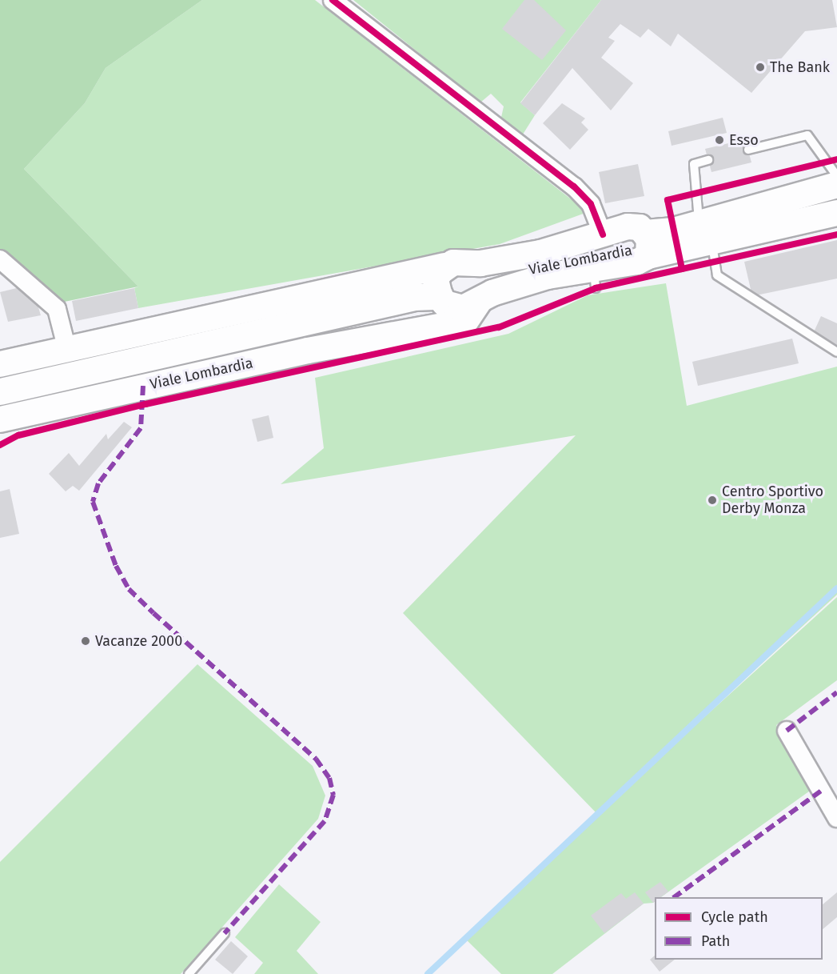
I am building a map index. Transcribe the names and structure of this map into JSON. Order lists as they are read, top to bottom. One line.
{"streets":{"main road":["Viale Lombardia"]},"places":["The Bank","Esso","Centro Sportivo Derby Monza","Vacanze 2000"],"legend":["Cycle path","Path"]}
